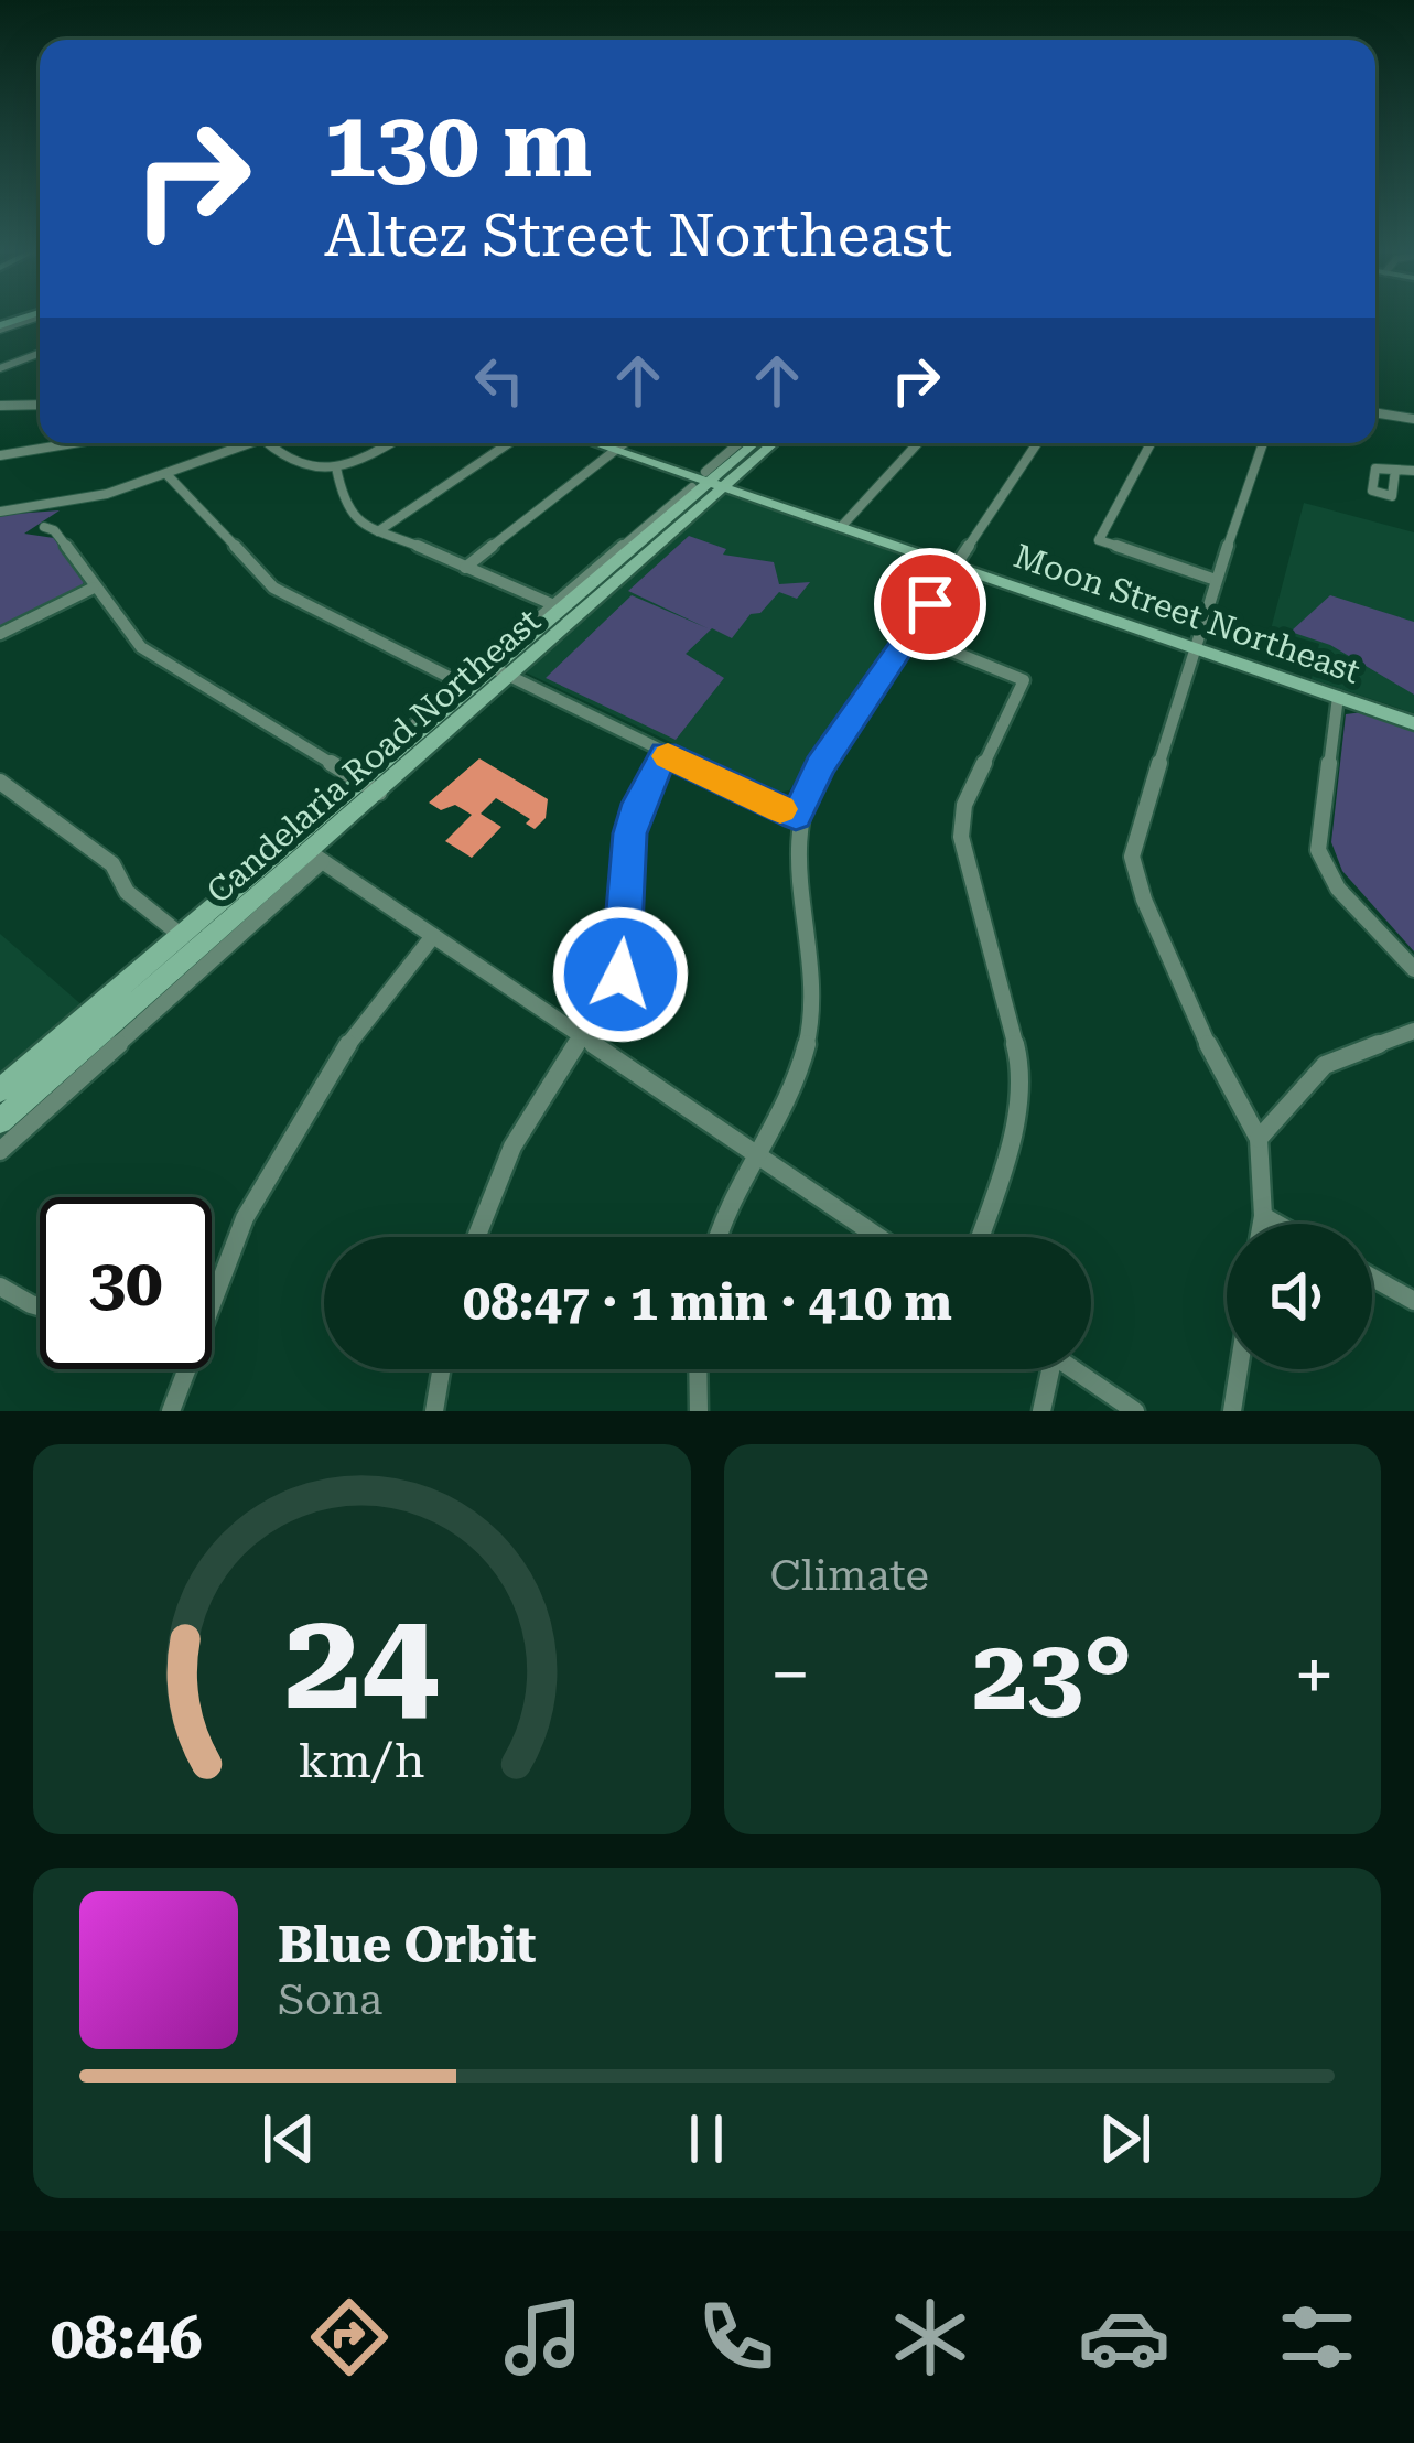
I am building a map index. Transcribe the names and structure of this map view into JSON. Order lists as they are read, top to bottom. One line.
{"streets":{"main road":["Moon Street Northeast","Candelaria Road Northeast"]},"crossings":[["Moon Street Northeast","Candelaria Road Northeast"]],"page":{"turn":["130 m","Altez Street Northeast"],"limit":"30","trip":"08:47 · 1 min · 410 m","tile":"Climate","heat":["−","23°","+"],"song":["Blue Orbit","Sona"],"tabs":"08:46","gauge":["24","km/h"]}}
